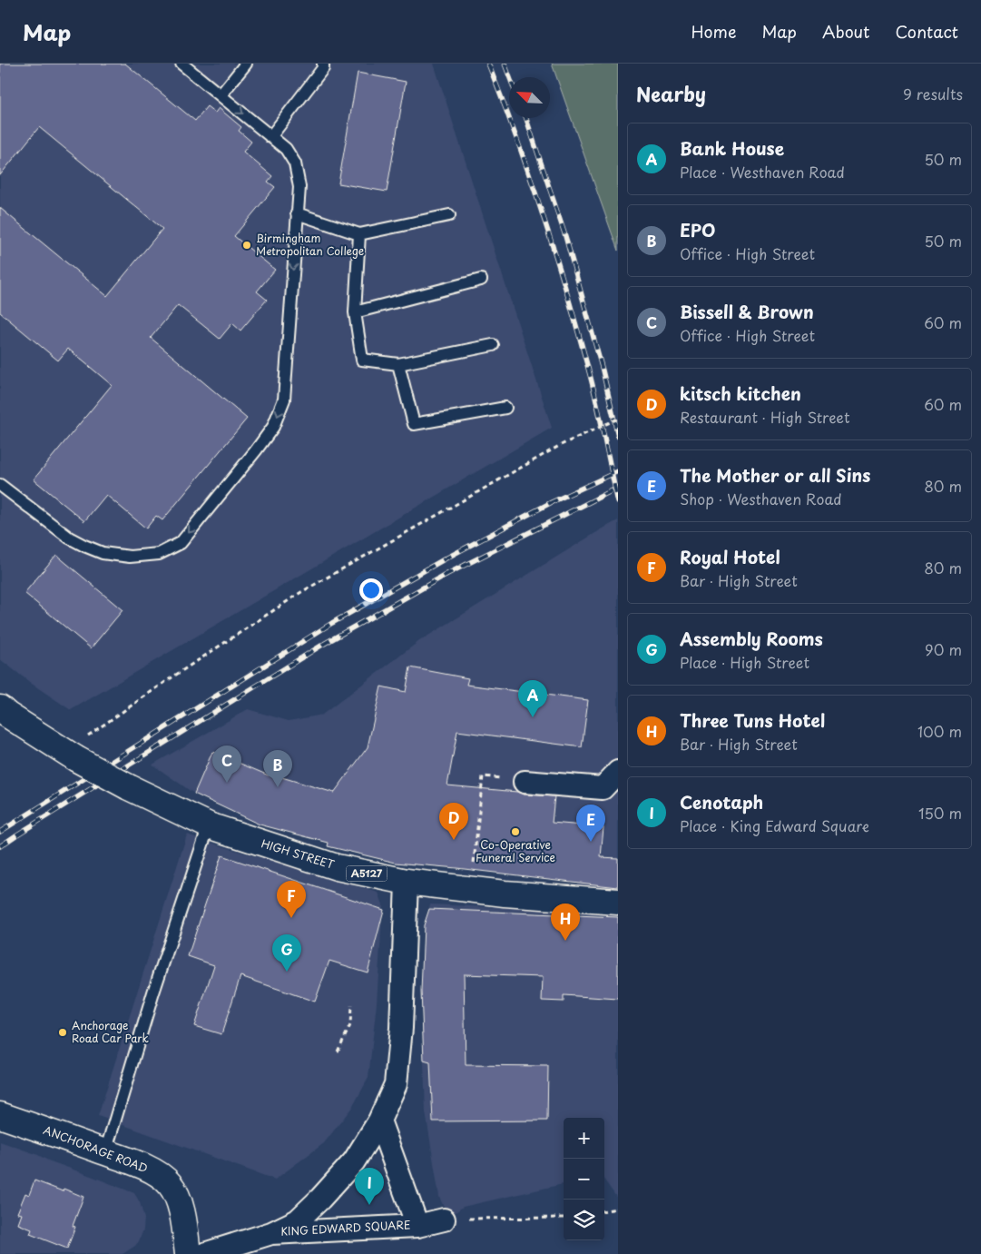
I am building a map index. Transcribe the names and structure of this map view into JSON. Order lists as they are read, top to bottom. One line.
{"streets":{"main road":["HIGH STREET","A5127","ANCHORAGE ROAD"],"street":["KING EDWARD SQUARE"]},"crossings":[["HIGH STREET","KING EDWARD SQUARE"]],"places":["Birmingham Metropolitan College","Co-Operative Funeral Service","Anchorage Road Car Park"],"north":"top left","page":{"header":"Map","nav":["Home","Map","About","Contact"],"heading":["Nearby","9 results"],"list":[{"mark":"A","name":"Bank House","note":"Place · Westhaven Road","value":"50 m"},{"mark":"B","name":"EPO","note":"Office · High Street","value":"50 m"},{"mark":"C","name":"Bissell & Brown","note":"Office · High Street","value":"60 m"},{"mark":"D","name":"kitsch kitchen","note":"Restaurant · High Street","value":"60 m"},{"mark":"E","name":"The Mother or all Sins","note":"Shop · Westhaven Road","value":"80 m"},{"mark":"F","name":"Royal Hotel","note":"Bar · High Street","value":"80 m"},{"mark":"G","name":"Assembly Rooms","note":"Place · High Street","value":"90 m"},{"mark":"H","name":"Three Tuns Hotel","note":"Bar · High Street","value":"100 m"},{"mark":"I","name":"Cenotaph","note":"Place · King Edward Square","value":"150 m"}],"pins":["A","C","B","D","E","F","H","G","I"],"map_buttons":["+","−"]}}
